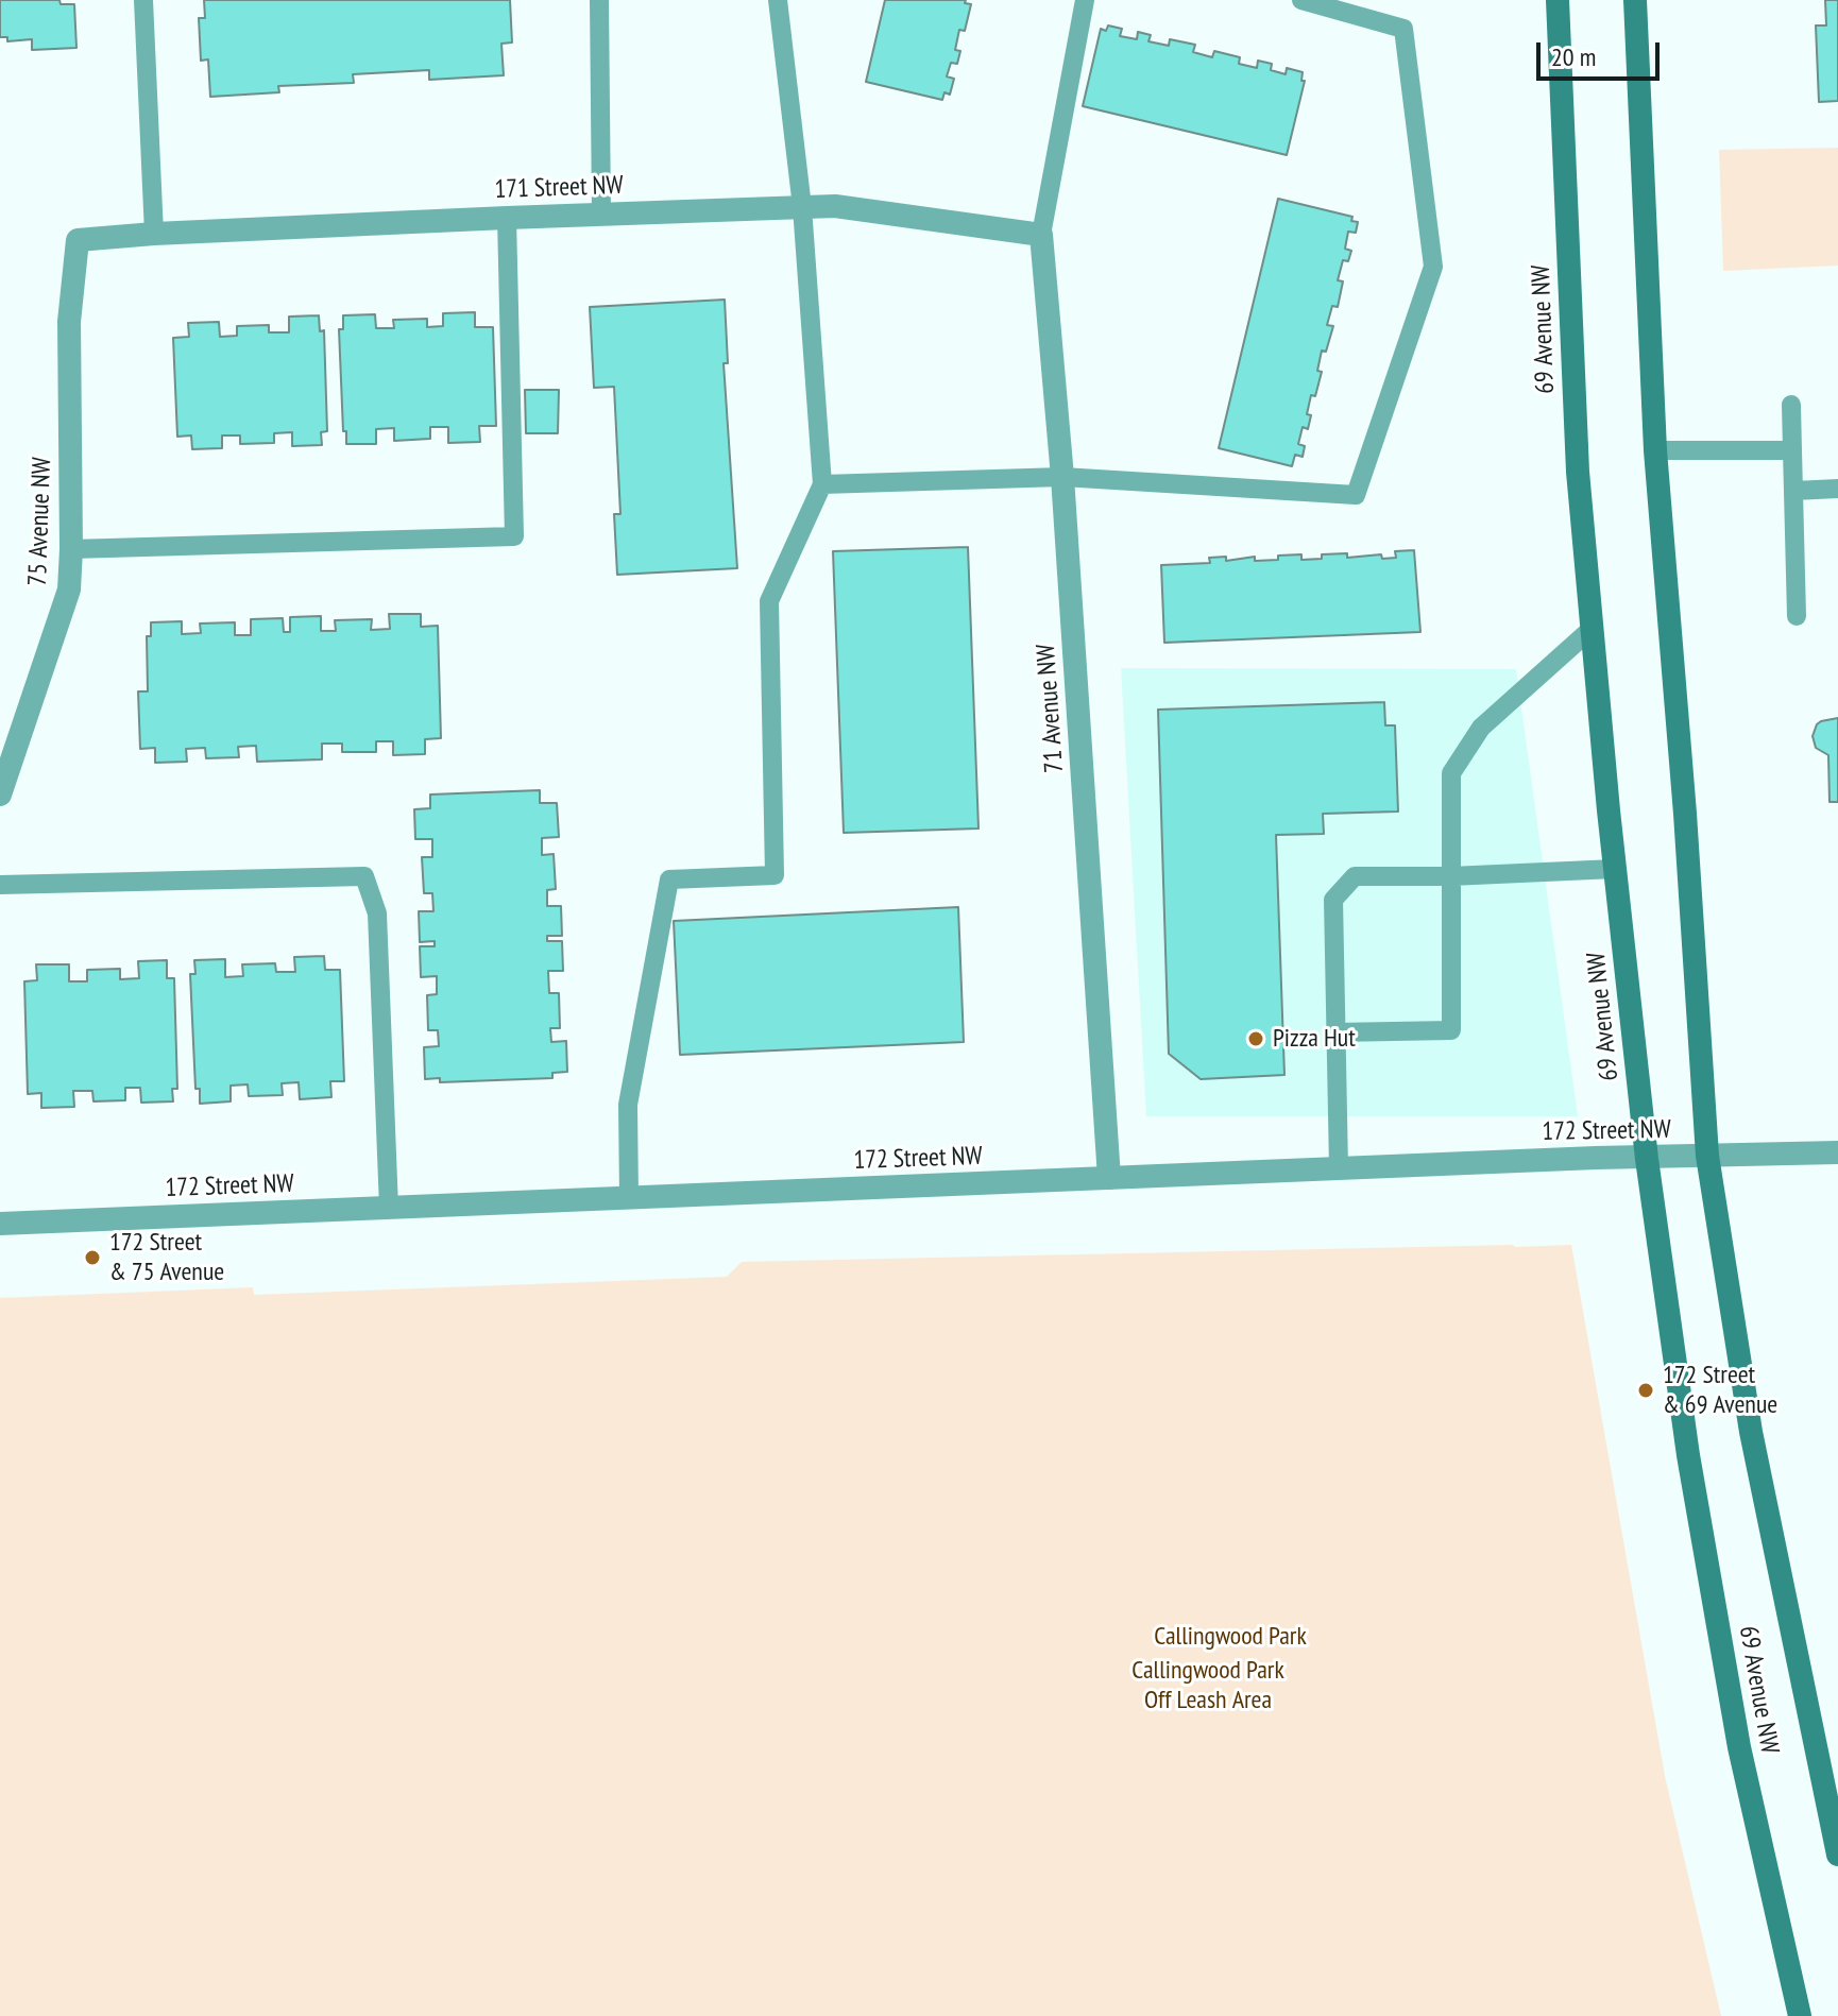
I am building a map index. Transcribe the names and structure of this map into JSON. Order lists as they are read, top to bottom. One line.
{"streets":{"main road":["69 Avenue NW"],"street":["171 Street NW","75 Avenue NW","71 Avenue NW","172 Street NW"]},"crossings":[["171 Street NW","75 Avenue NW"],["171 Street NW","71 Avenue NW"],["69 Avenue NW","172 Street NW"],["71 Avenue NW","172 Street NW"]],"parks":["Callingwood Park","Callingwood Park Off Leash Area"],"places":["Pizza Hut","172 Street & 75 Avenue","172 Street & 69 Avenue"],"scale_bar":"20 m"}
